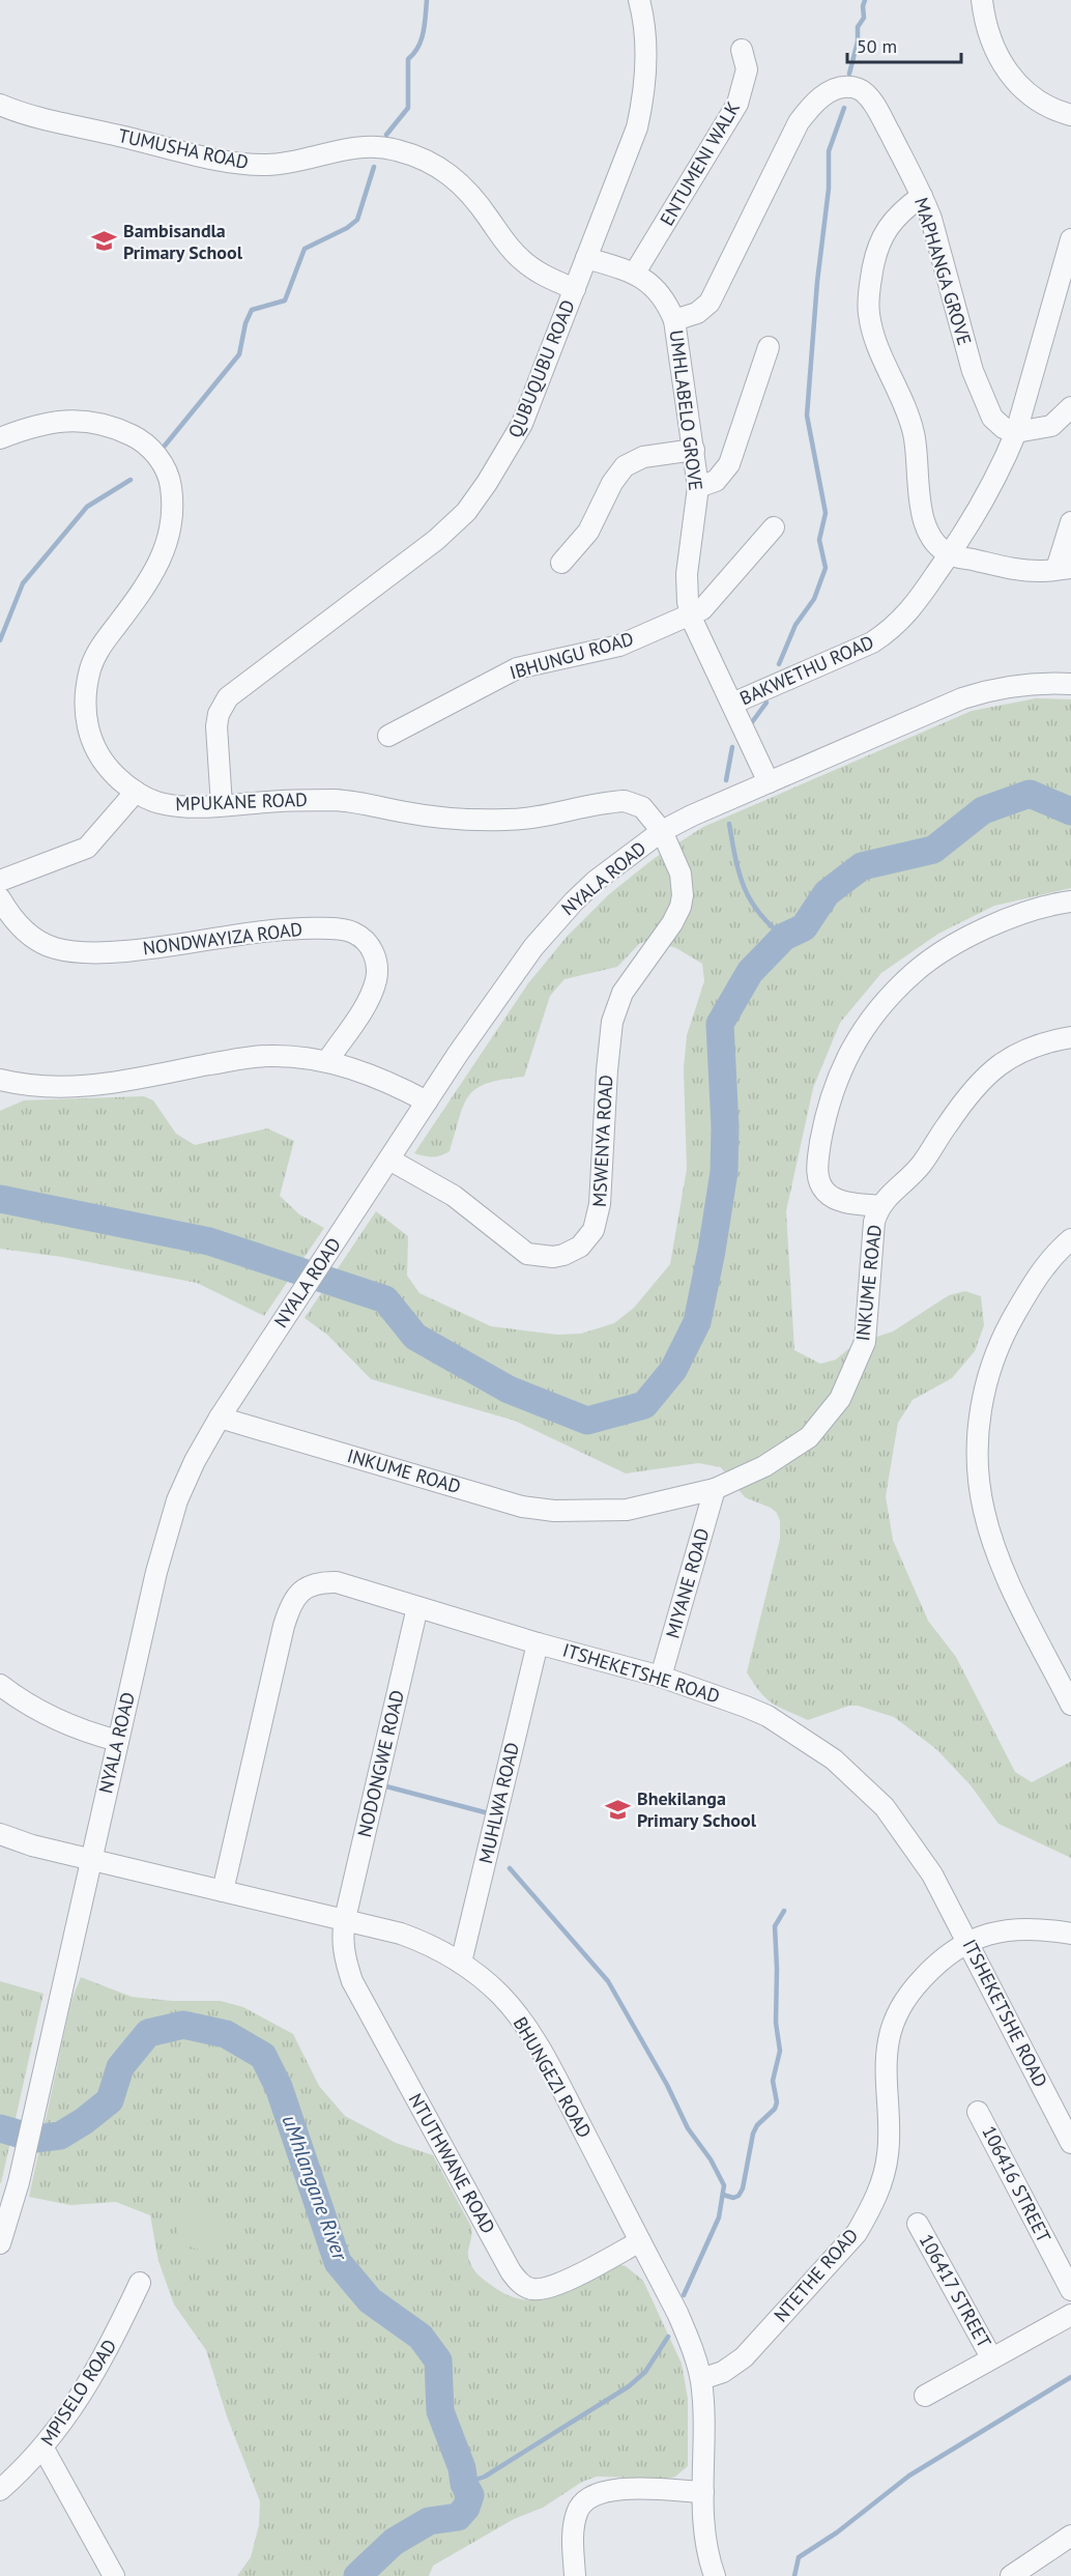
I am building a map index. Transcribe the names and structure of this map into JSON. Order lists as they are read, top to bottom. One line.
{"streets":{"street":["TUMUSHA ROAD","ENTUMENI WALK","MAPHANGA GROVE","QUBUQUBU ROAD","UMHLABELO GROVE","IBHUNGU ROAD","BAKWETHU ROAD","MPUKANE ROAD","NYALA ROAD","NONDWAYIZA ROAD","MSWENYA ROAD","INKUME ROAD","MIYANE ROAD","ITSHEKETSHE ROAD","NODONGWE ROAD","MUHLWA ROAD","BHUNGEZI ROAD","NTUTHWANE ROAD","106416 STREET","NTETHE ROAD","106417 STREET","MPISELO ROAD"]},"crossings":[["TUMUSHA ROAD","QUBUQUBU ROAD"],["ENTUMENI WALK","UMHLABELO GROVE"],["MAPHANGA GROVE","UMHLABELO GROVE"],["MAPHANGA GROVE","BAKWETHU ROAD"],["QUBUQUBU ROAD","UMHLABELO GROVE"],["QUBUQUBU ROAD","MPUKANE ROAD"],["UMHLABELO GROVE","IBHUNGU ROAD"],["UMHLABELO GROVE","BAKWETHU ROAD"],["UMHLABELO GROVE","NYALA ROAD"],["MPUKANE ROAD","NYALA ROAD"],["MPUKANE ROAD","MSWENYA ROAD"],["NYALA ROAD","MSWENYA ROAD"],["NYALA ROAD","INKUME ROAD"],["NYALA ROAD","BHUNGEZI ROAD"],["INKUME ROAD","MIYANE ROAD"],["MIYANE ROAD","ITSHEKETSHE ROAD"],["ITSHEKETSHE ROAD","NODONGWE ROAD"],["ITSHEKETSHE ROAD","MUHLWA ROAD"],["ITSHEKETSHE ROAD","BHUNGEZI ROAD"],["ITSHEKETSHE ROAD","NTETHE ROAD"],["NODONGWE ROAD","BHUNGEZI ROAD"],["NODONGWE ROAD","NTUTHWANE ROAD"],["MUHLWA ROAD","BHUNGEZI ROAD"],["BHUNGEZI ROAD","NTUTHWANE ROAD"],["BHUNGEZI ROAD","NTETHE ROAD"]],"water":["uMhlangane River"],"places":{"school or university":["Bambisandla Primary School","Bhekilanga Primary School"]},"scale_bar":"50 m"}
